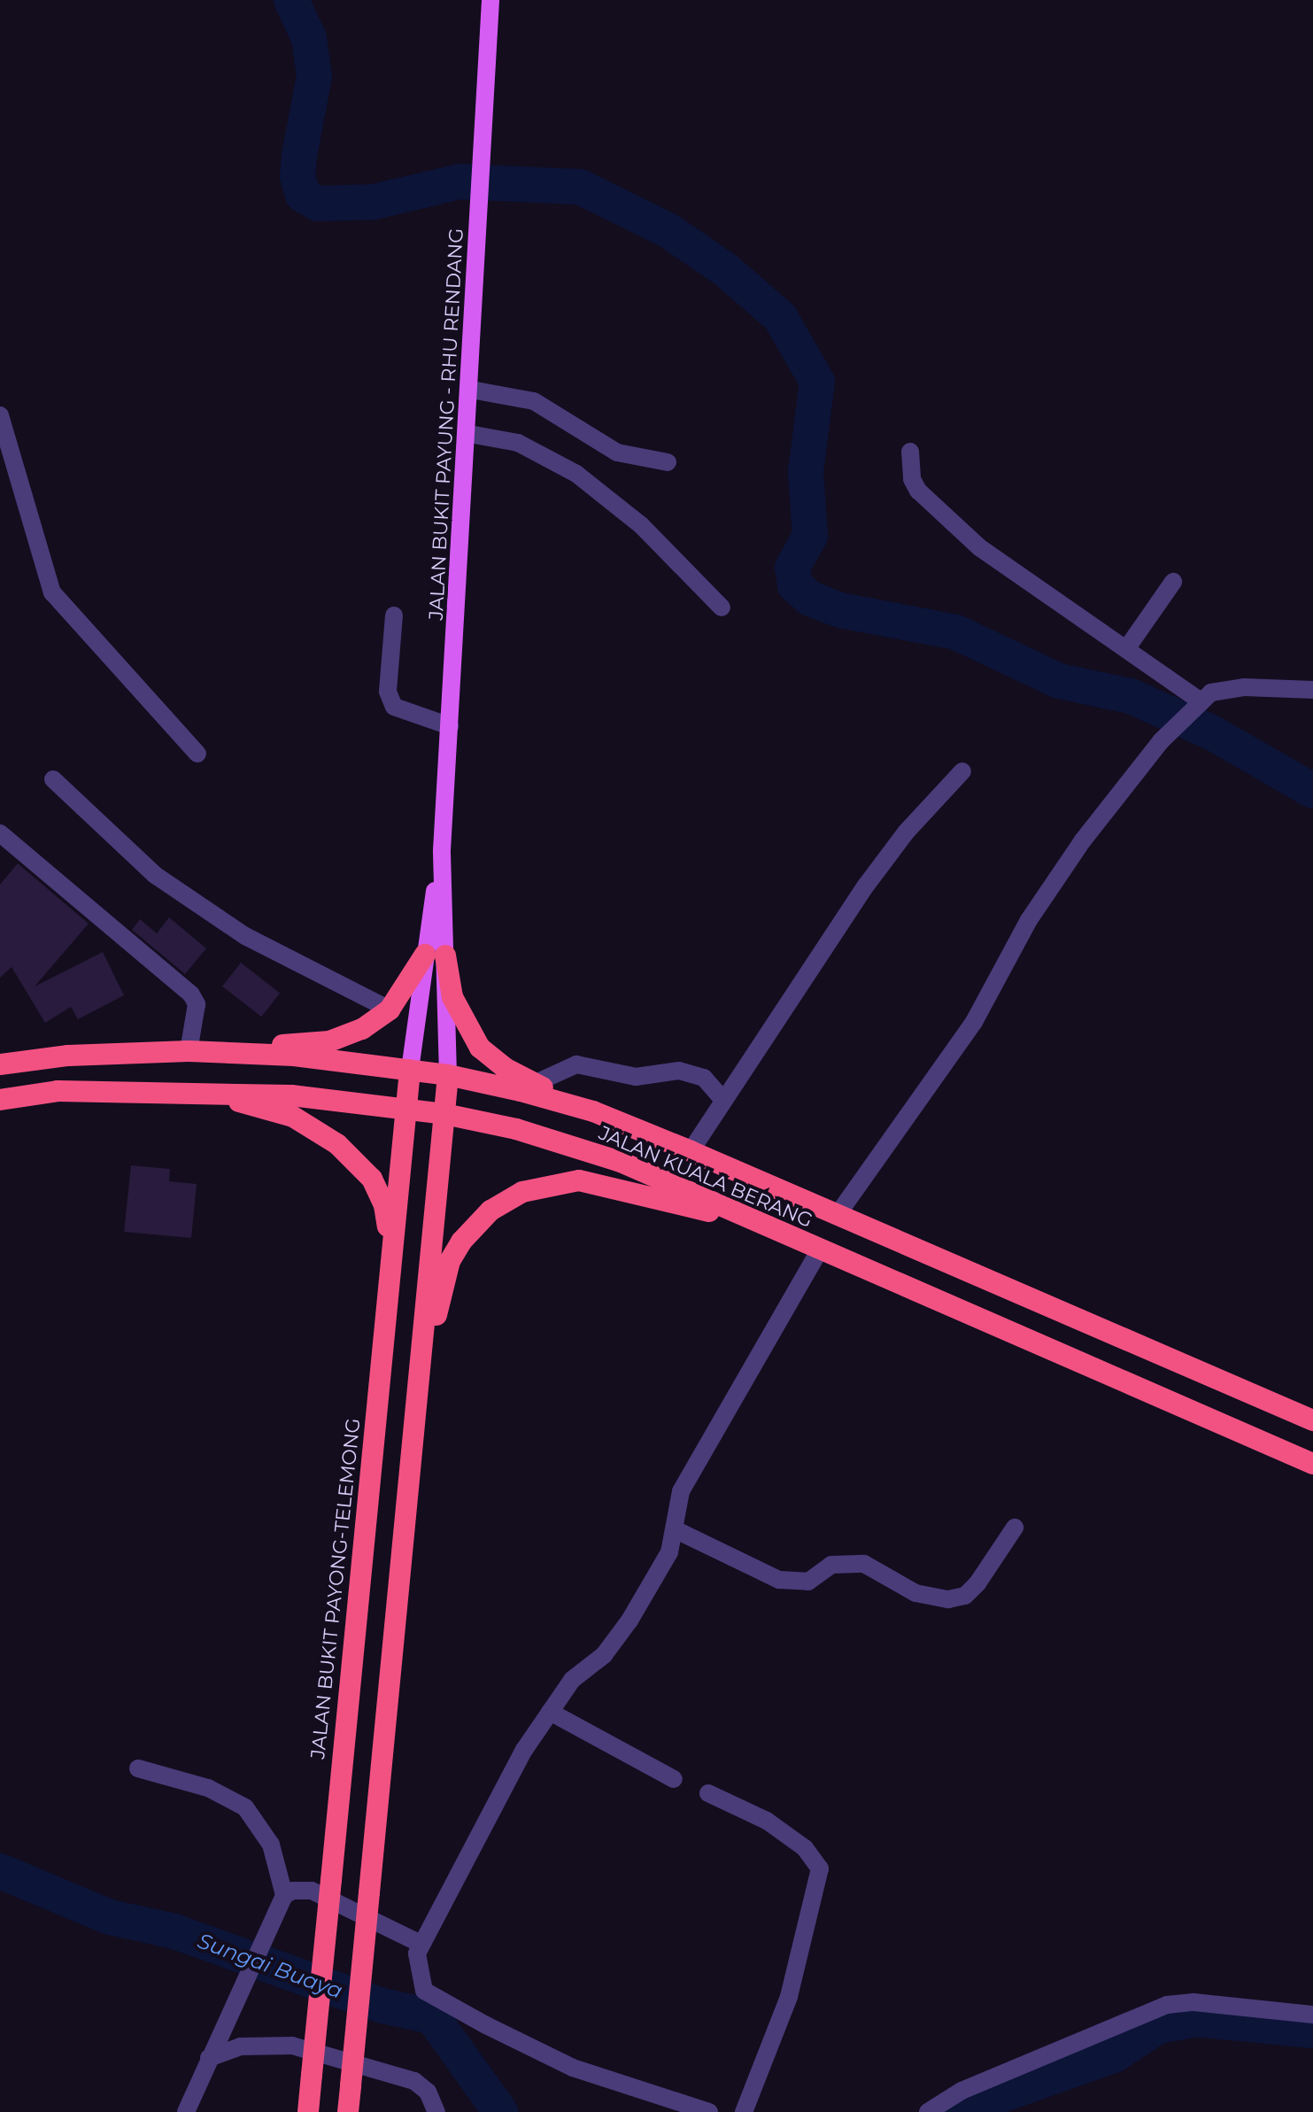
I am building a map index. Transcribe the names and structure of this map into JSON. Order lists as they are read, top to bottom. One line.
{"streets":{"highway":["JALAN KUALA BERANG","JALAN BUKIT PAYONG-TELEMONG"],"main road":["JALAN BUKIT PAYUNG - RHU RENDANG"]},"crossings":[["JALAN KUALA BERANG","JALAN BUKIT PAYONG-TELEMONG"]],"water":["Sungai Buaya"]}
